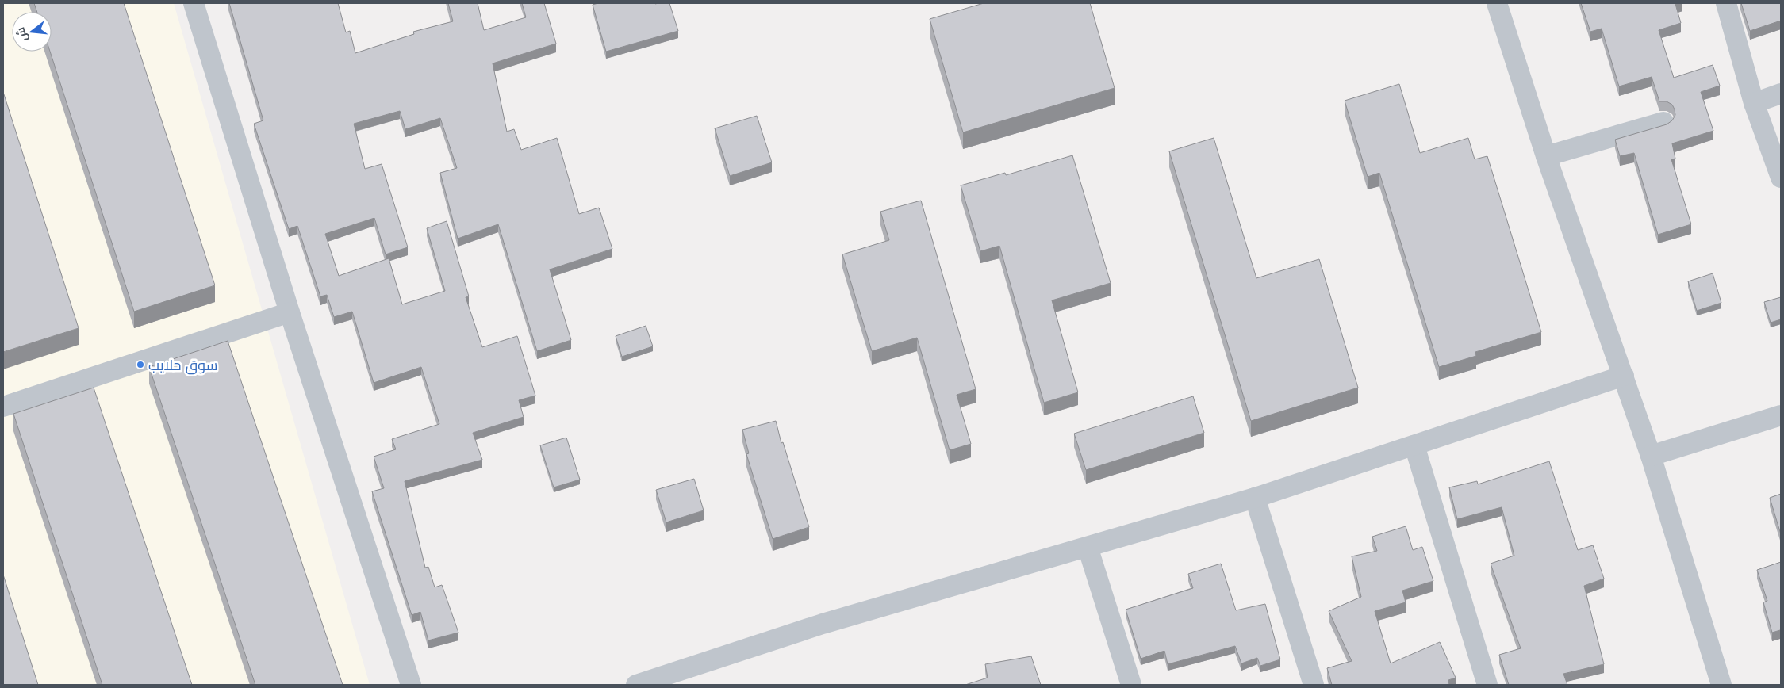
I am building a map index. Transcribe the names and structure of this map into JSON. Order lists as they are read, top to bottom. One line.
{"places":["سوق حلايب"],"north":"left"}
